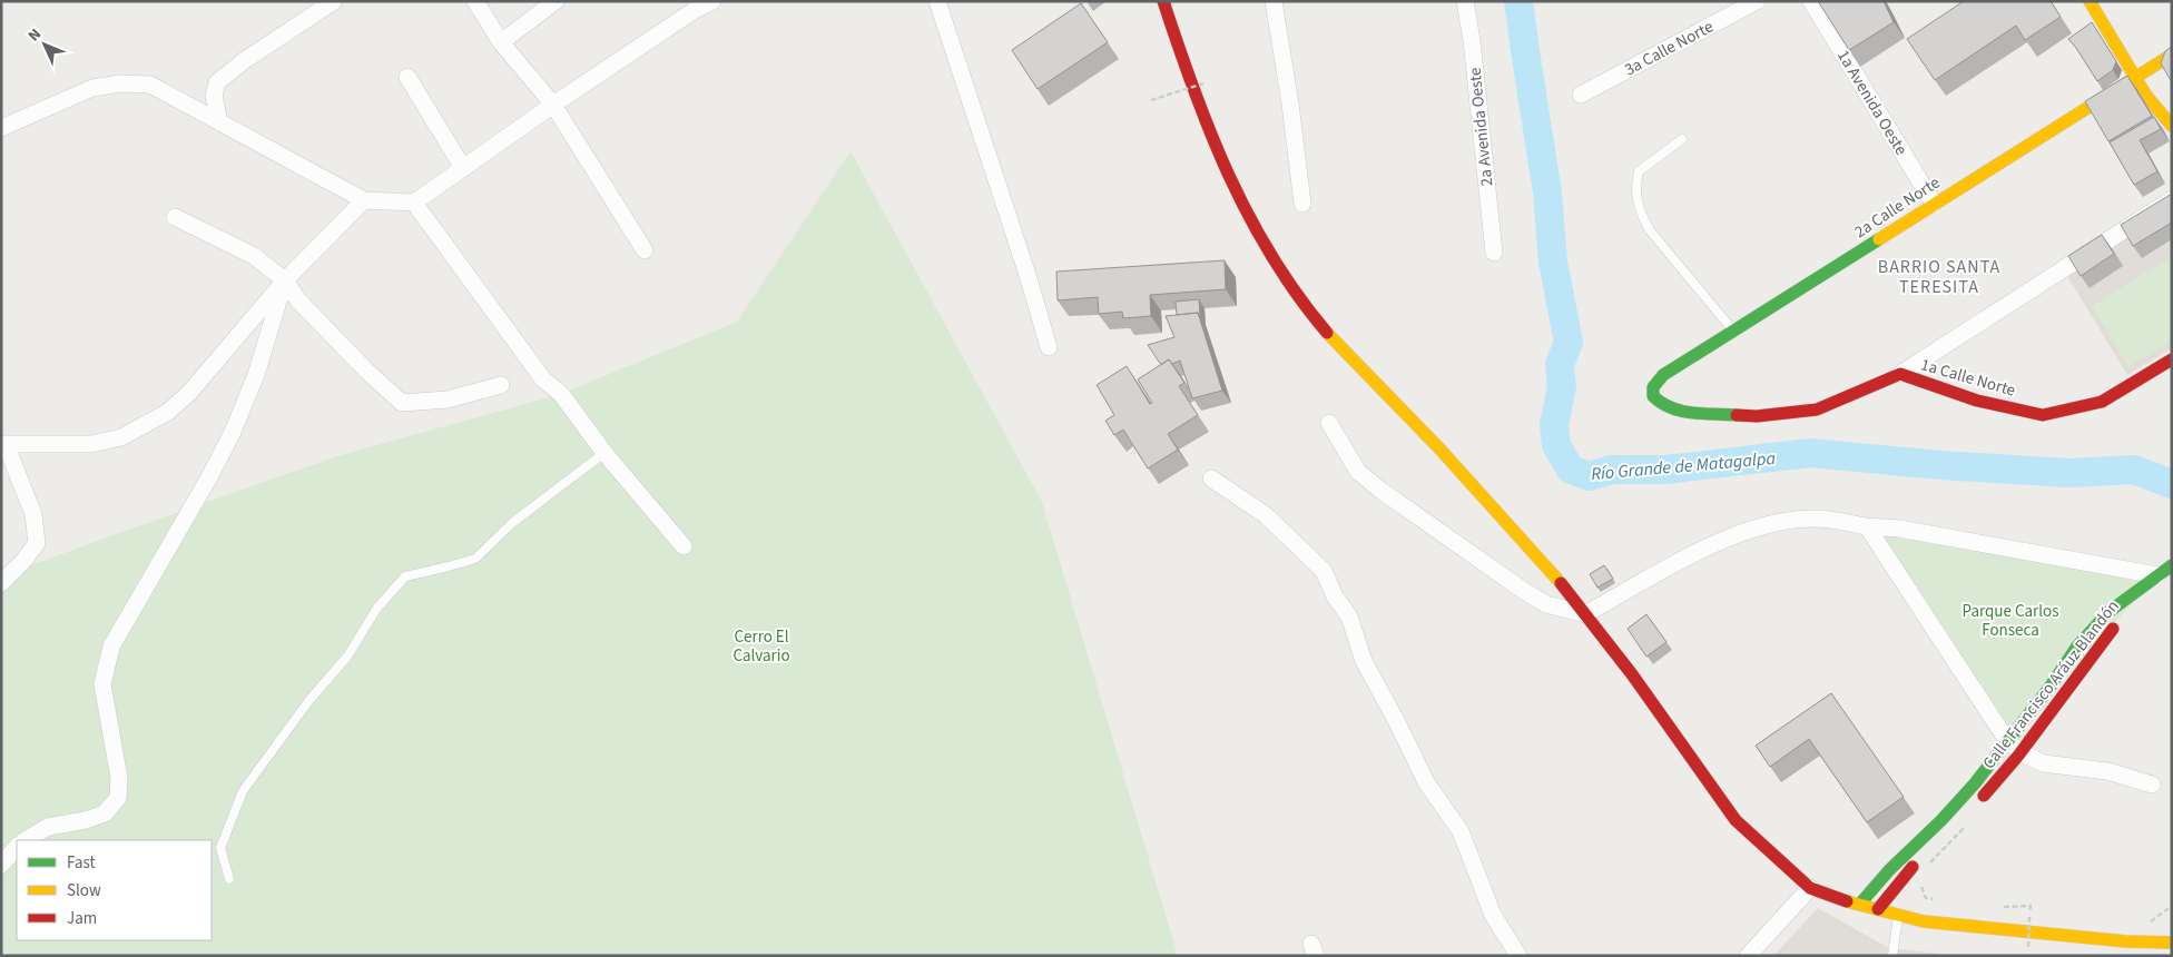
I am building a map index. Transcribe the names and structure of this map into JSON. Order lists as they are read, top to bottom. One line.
{"streets":{"street":["3a Calle Norte","1a Avenida Oeste","2a Avenida Oeste","2a Calle Norte","1a Calle Norte","Calle Francisco Aráuz Blandón"]},"crossings":[["1a Avenida Oeste","2a Calle Norte"],["2a Calle Norte","1a Calle Norte"]],"districts":["BARRIO SANTA TERESITA"],"water":["Río Grande de Matagalpa"],"parks":["Parque Carlos Fonseca","Cerro El Calvario"],"legend":["Fast","Slow","Jam"],"north":"top left"}
